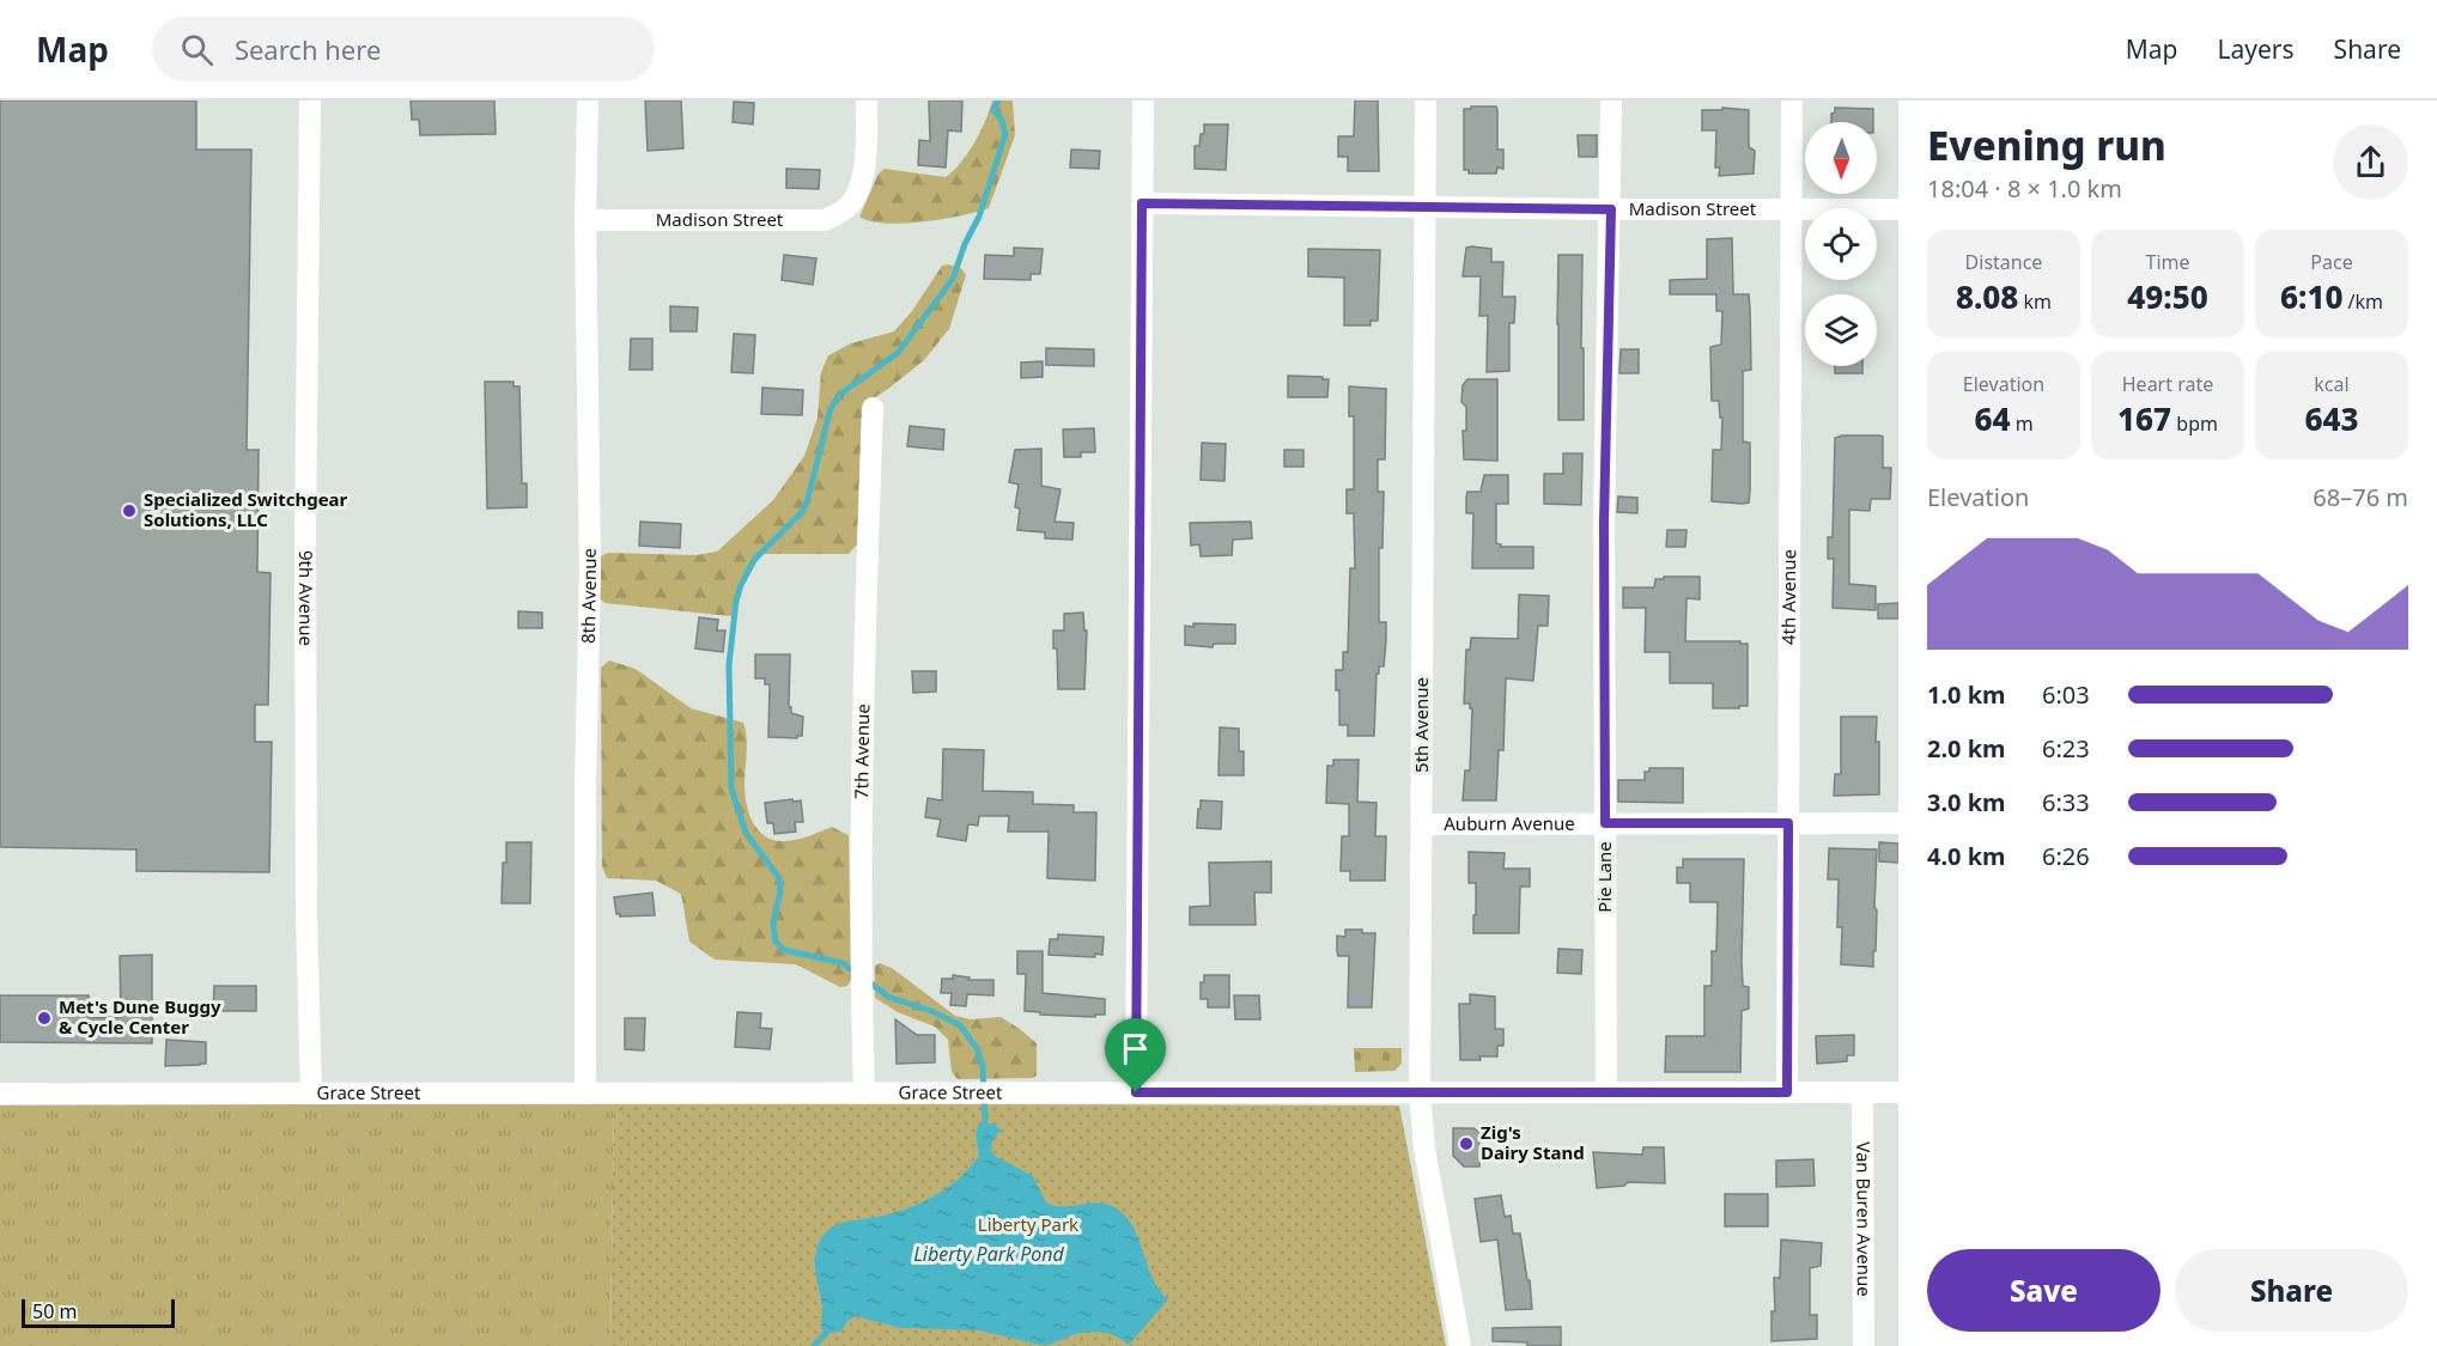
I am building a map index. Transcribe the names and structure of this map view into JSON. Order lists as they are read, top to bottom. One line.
{"streets":{"street":["Madison Street","9th Avenue","8th Avenue","4th Avenue","5th Avenue","7th Avenue","Auburn Avenue","Pie Lane","Grace Street","Van Buren Avenue"]},"crossings":[["Madison Street","8th Avenue"],["Madison Street","4th Avenue"],["Madison Street","5th Avenue"],["Madison Street","Pie Lane"],["9th Avenue","Grace Street"],["8th Avenue","Grace Street"],["4th Avenue","Auburn Avenue"],["4th Avenue","Grace Street"],["5th Avenue","Auburn Avenue"],["5th Avenue","Grace Street"],["7th Avenue","Grace Street"],["Auburn Avenue","Pie Lane"],["Pie Lane","Grace Street"],["Grace Street","Van Buren Avenue"]],"water":["Liberty Park Pond"],"parks":["Liberty Park"],"places":["Specialized Switchgear Solutions, LLC","Met's Dune Buggy & Cycle Center","Zig's Dairy Stand"],"scale_bar":"50 m","north":"bottom","page":{"header":"Map","search":"Search here","nav":["Map","Layers","Share"],"heading":["Evening run","18:04 · 8 × 1.0 km"],"stats":[["Distance","8.08 km"],["Time","49:50"],["Pace","6:10 /km"],["Elevation","64 m"],["Heart rate","167 bpm"],["kcal","643"]],"chart":["Elevation","68–76 m"],"list":[{"name":"1.0 km","note":"6:03"},{"name":"2.0 km","note":"6:23"},{"name":"3.0 km","note":"6:33"},{"name":"4.0 km","note":"6:26"}],"buttons":["Save","Share"],"scale":"50 m"}}
